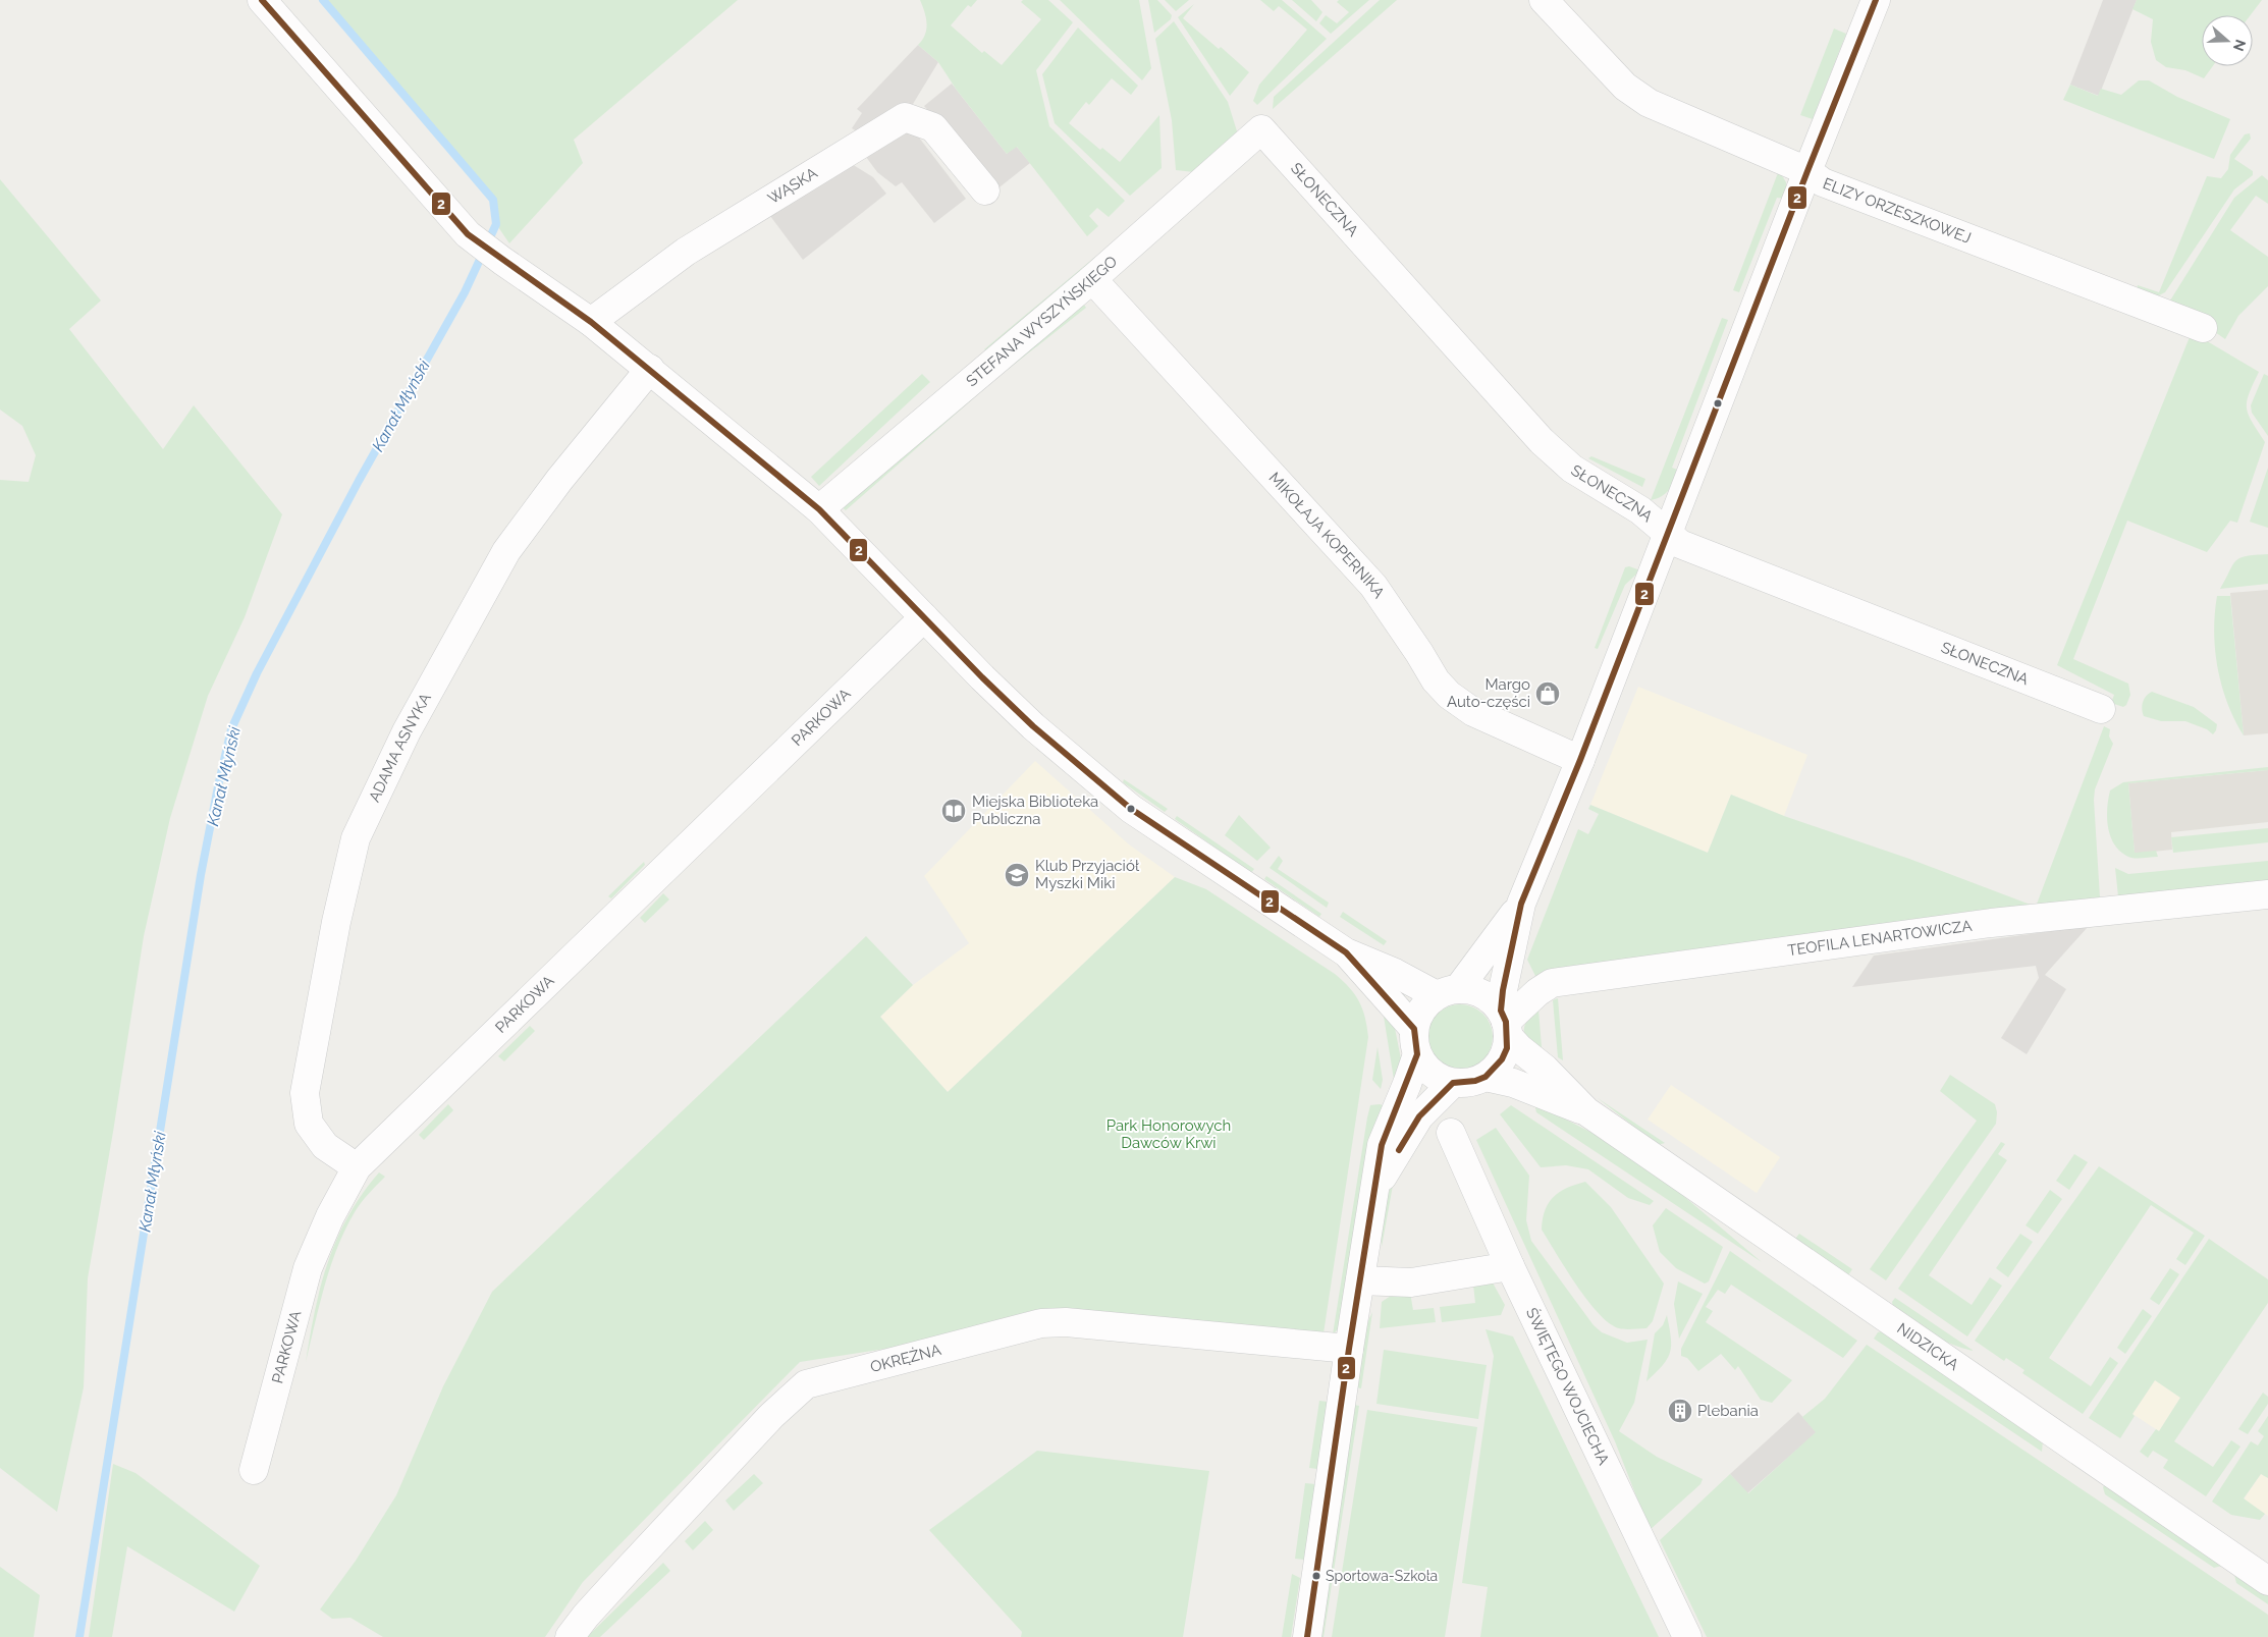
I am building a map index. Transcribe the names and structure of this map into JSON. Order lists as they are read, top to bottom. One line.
{"streets":{"street":["WĄSKA","SŁONECZNA","ELIZY ORZESZKOWEJ","STEFANA WYSZYŃSKIEGO","MIKOŁAJA KOPERNIKA","PARKOWA","ADAMA ASNYKA","TEOFILA LENARTOWICZA","NIDZICKA","OKRĘŻNA","ŚWIĘTEGO WOJCIECHA"]},"crossings":[["SŁONECZNA","STEFANA WYSZYŃSKIEGO"],["STEFANA WYSZYŃSKIEGO","MIKOŁAJA KOPERNIKA"],["PARKOWA","ADAMA ASNYKA"]],"water":["Kanał Młyński"],"parks":["Park Honorowych Dawców Krwi"],"places":{"shop":["Margo Auto-części"],"library":["Miejska Biblioteka Publiczna"],"school or university":["Klub Przyjaciół Myszki Miki"],"building":["Plebania"],"other":["Sportowa-Szkoła"]},"lines":["transit line 2"],"north":"right"}
